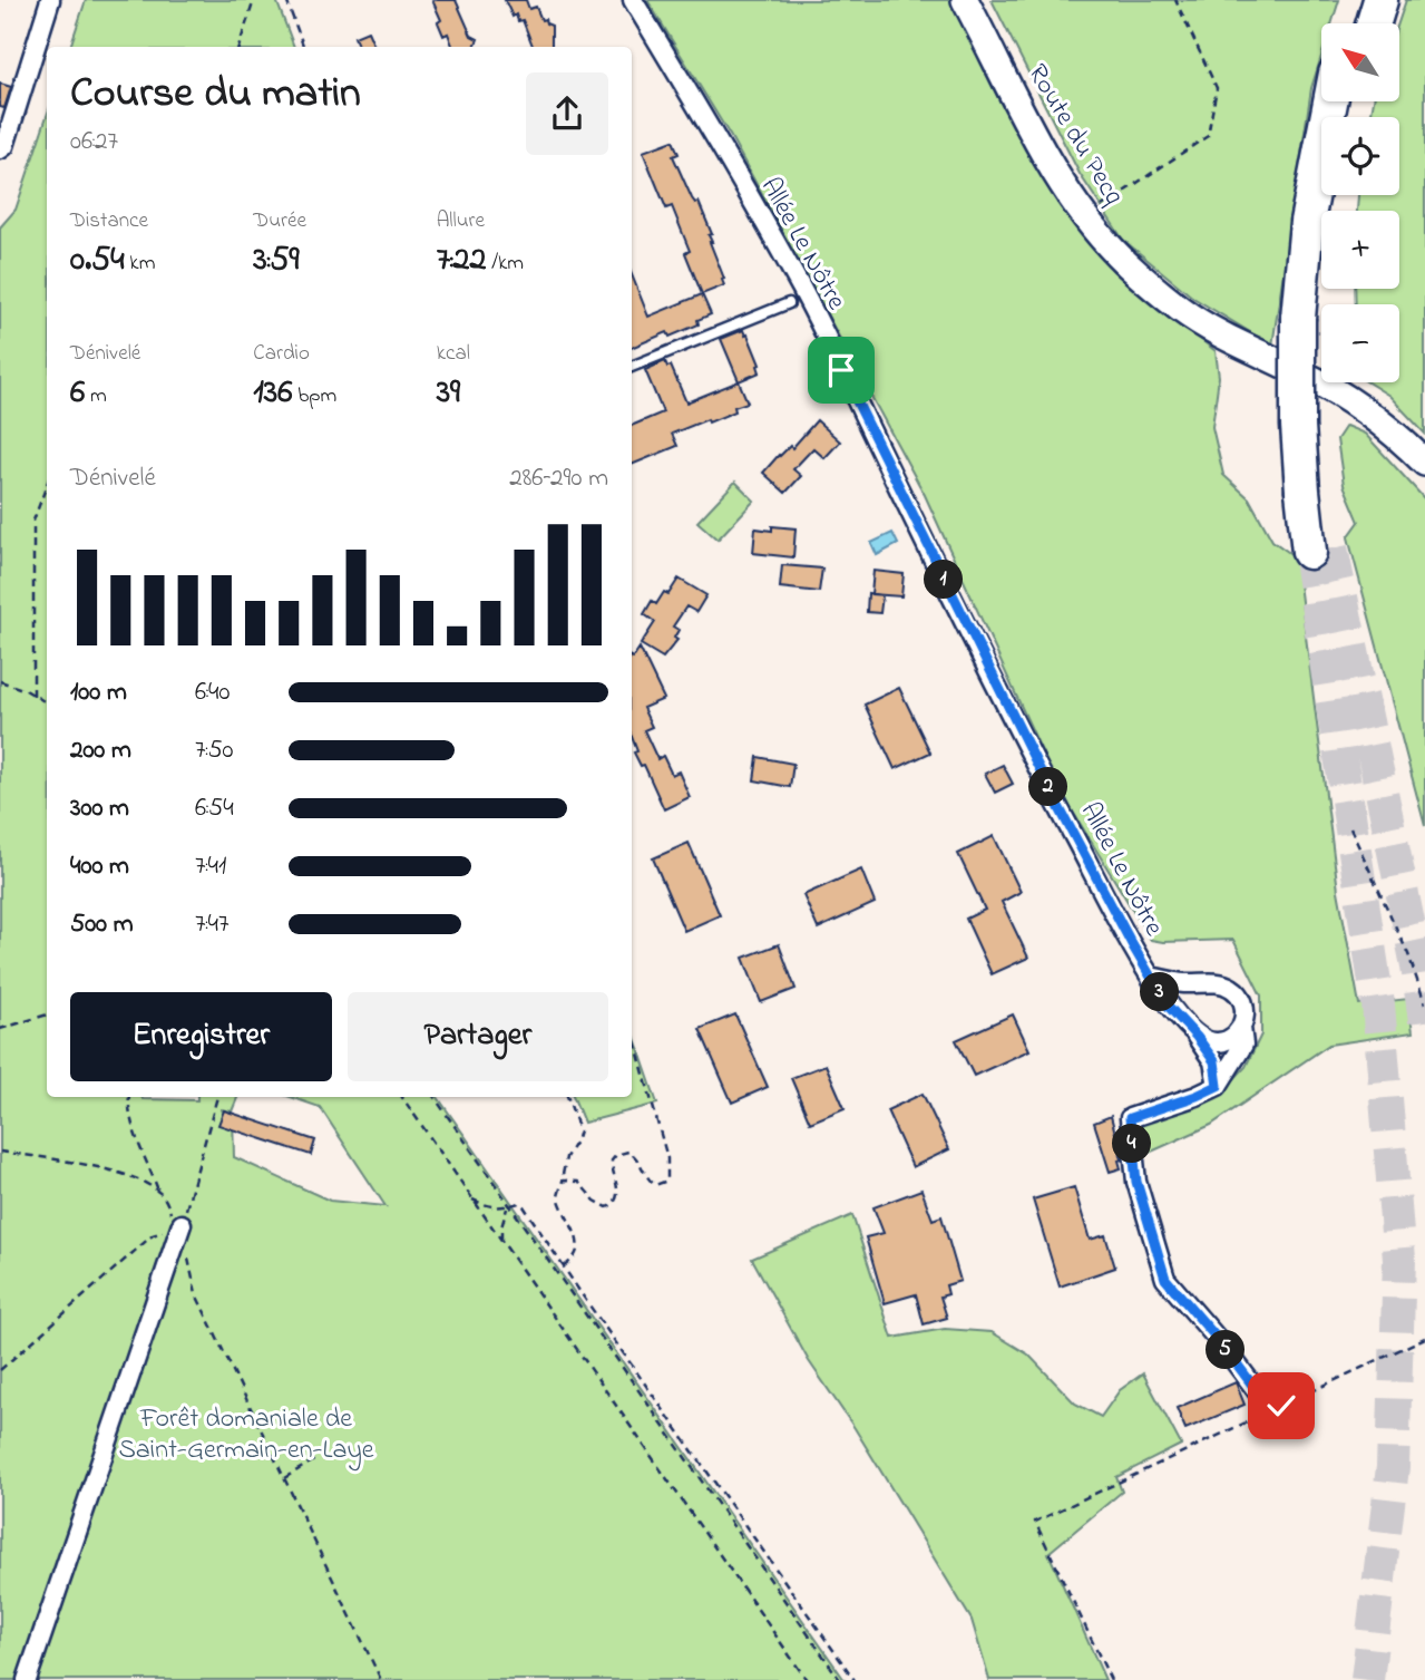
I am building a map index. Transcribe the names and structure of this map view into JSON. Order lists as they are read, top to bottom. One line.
{"streets":{"main road":["Route du Pecq"],"street":["Allée Le Nôtre"]},"parks":["Forêt domaniale de Saint-Germain-en-Laye"],"north":"top left","page":{"map_buttons":["+","−"],"heading":["Course du matin","06:27"],"stats":[["Distance","0.54 km"],["Durée","3:59"],["Allure","7:22 /km"],["Dénivelé","6 m"],["Cardio","136 bpm"],["kcal","39"]],"chart":["Dénivelé","286–290 m"],"pins":["1","2","3","4","5"],"list":[{"name":"100 m","note":"6:40"},{"name":"200 m","note":"7:50"},{"name":"300 m","note":"6:54"},{"name":"400 m","note":"7:41"},{"name":"500 m","note":"7:47"}],"buttons":["Enregistrer","Partager"]}}
